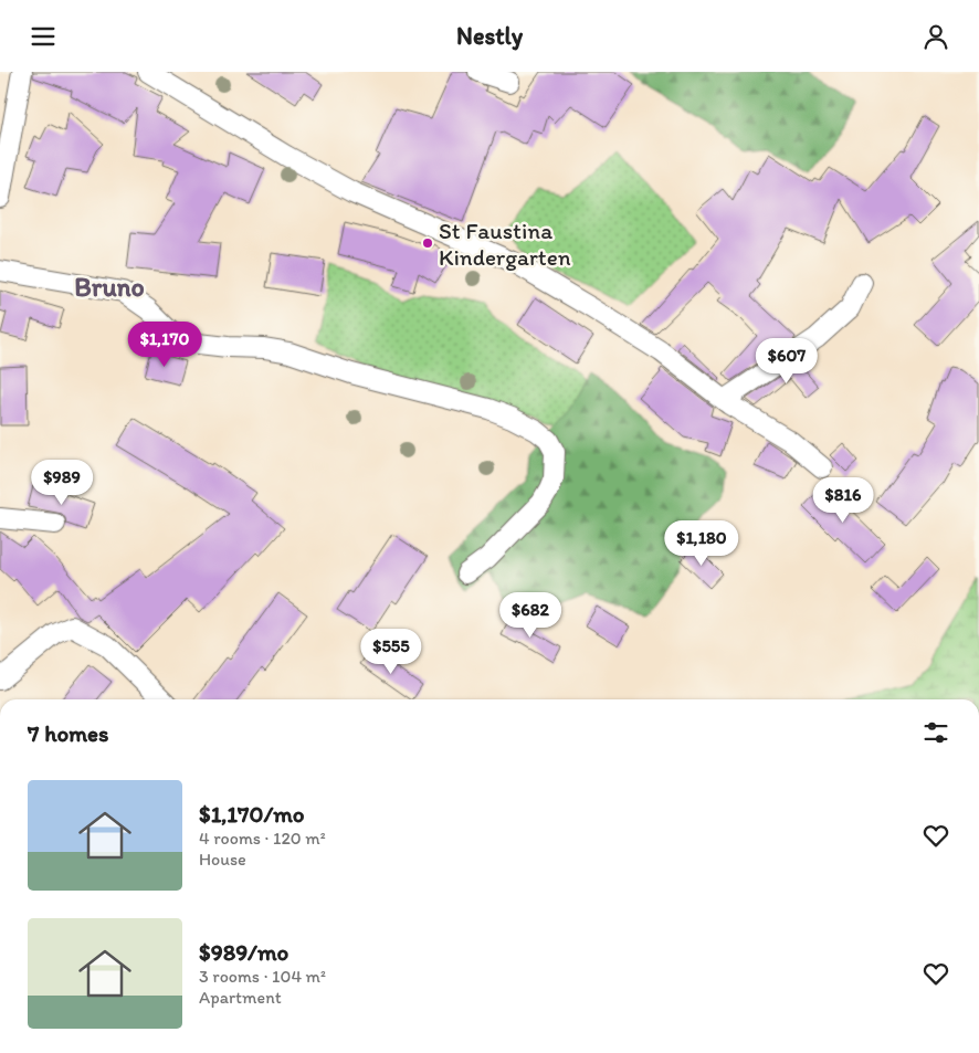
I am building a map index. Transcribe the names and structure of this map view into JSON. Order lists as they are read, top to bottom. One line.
{"districts":["Bruno"],"places":["St Faustina Kindergarten"],"page":{"header":"Nestly","price":["$1,170","$607","$989","$816","$1,180","$682","$555"],"heading":"7 homes","list":[{"name":"$1,170/mo","note":"4 rooms · 120 m² · House"},{"name":"$989/mo","note":"3 rooms · 104 m² · Apartment"}]}}
